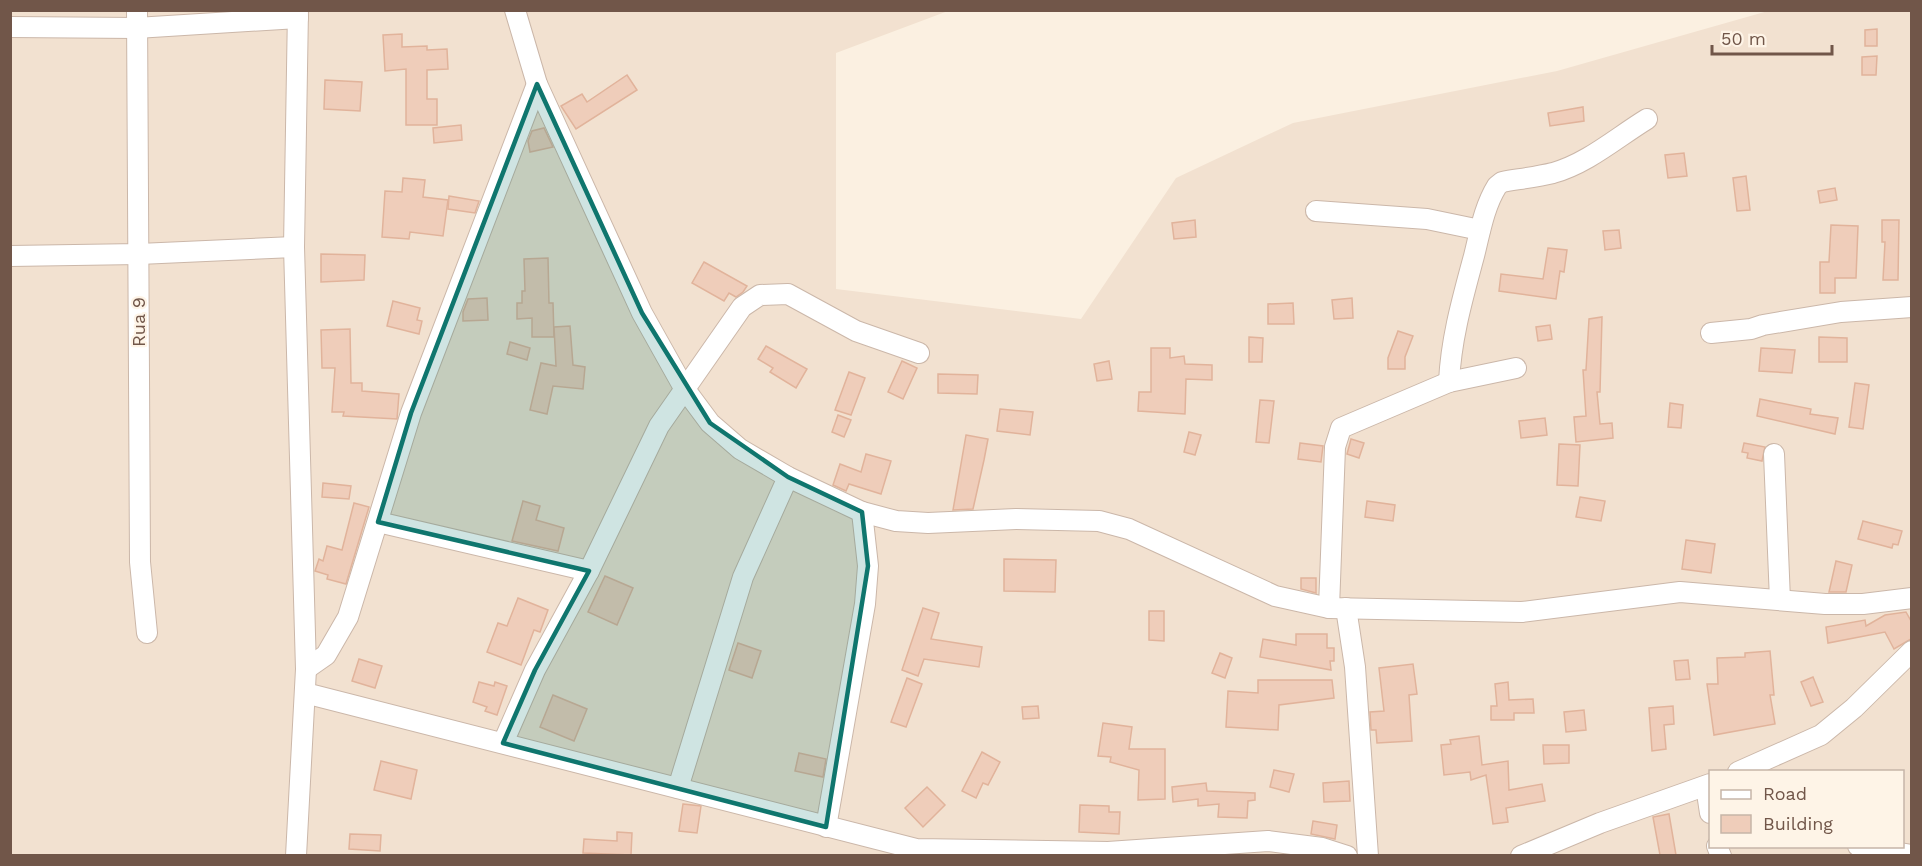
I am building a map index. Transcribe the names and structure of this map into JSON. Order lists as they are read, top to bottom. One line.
{"streets":{"street":["Rua 9"]},"legend":["Road","Building"],"scale_bar":"50 m"}
